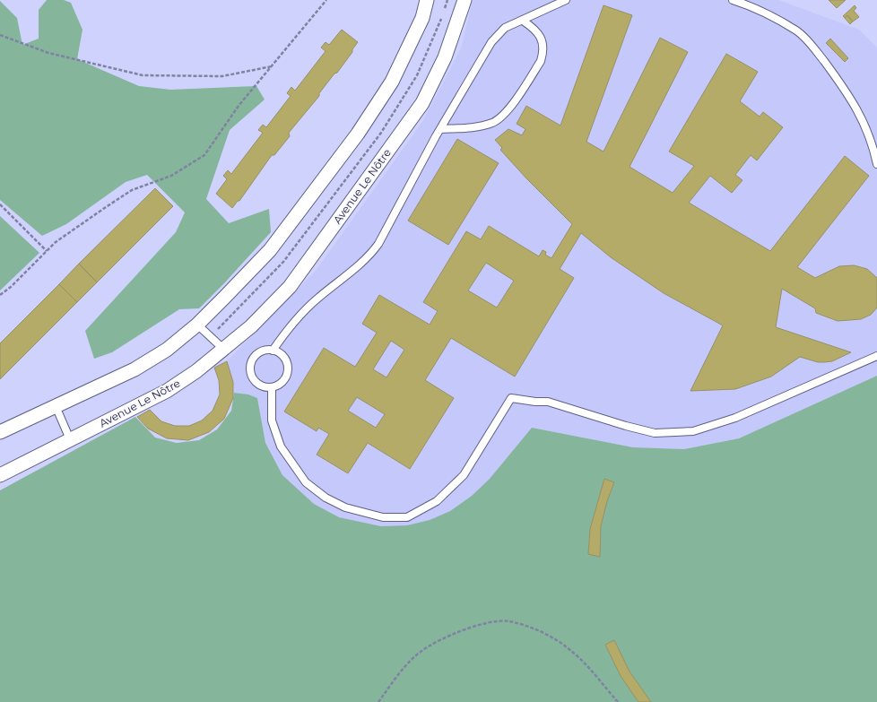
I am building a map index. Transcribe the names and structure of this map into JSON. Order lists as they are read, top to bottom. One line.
{"streets":{"street":["Avenue Le Nôtre"]}}
